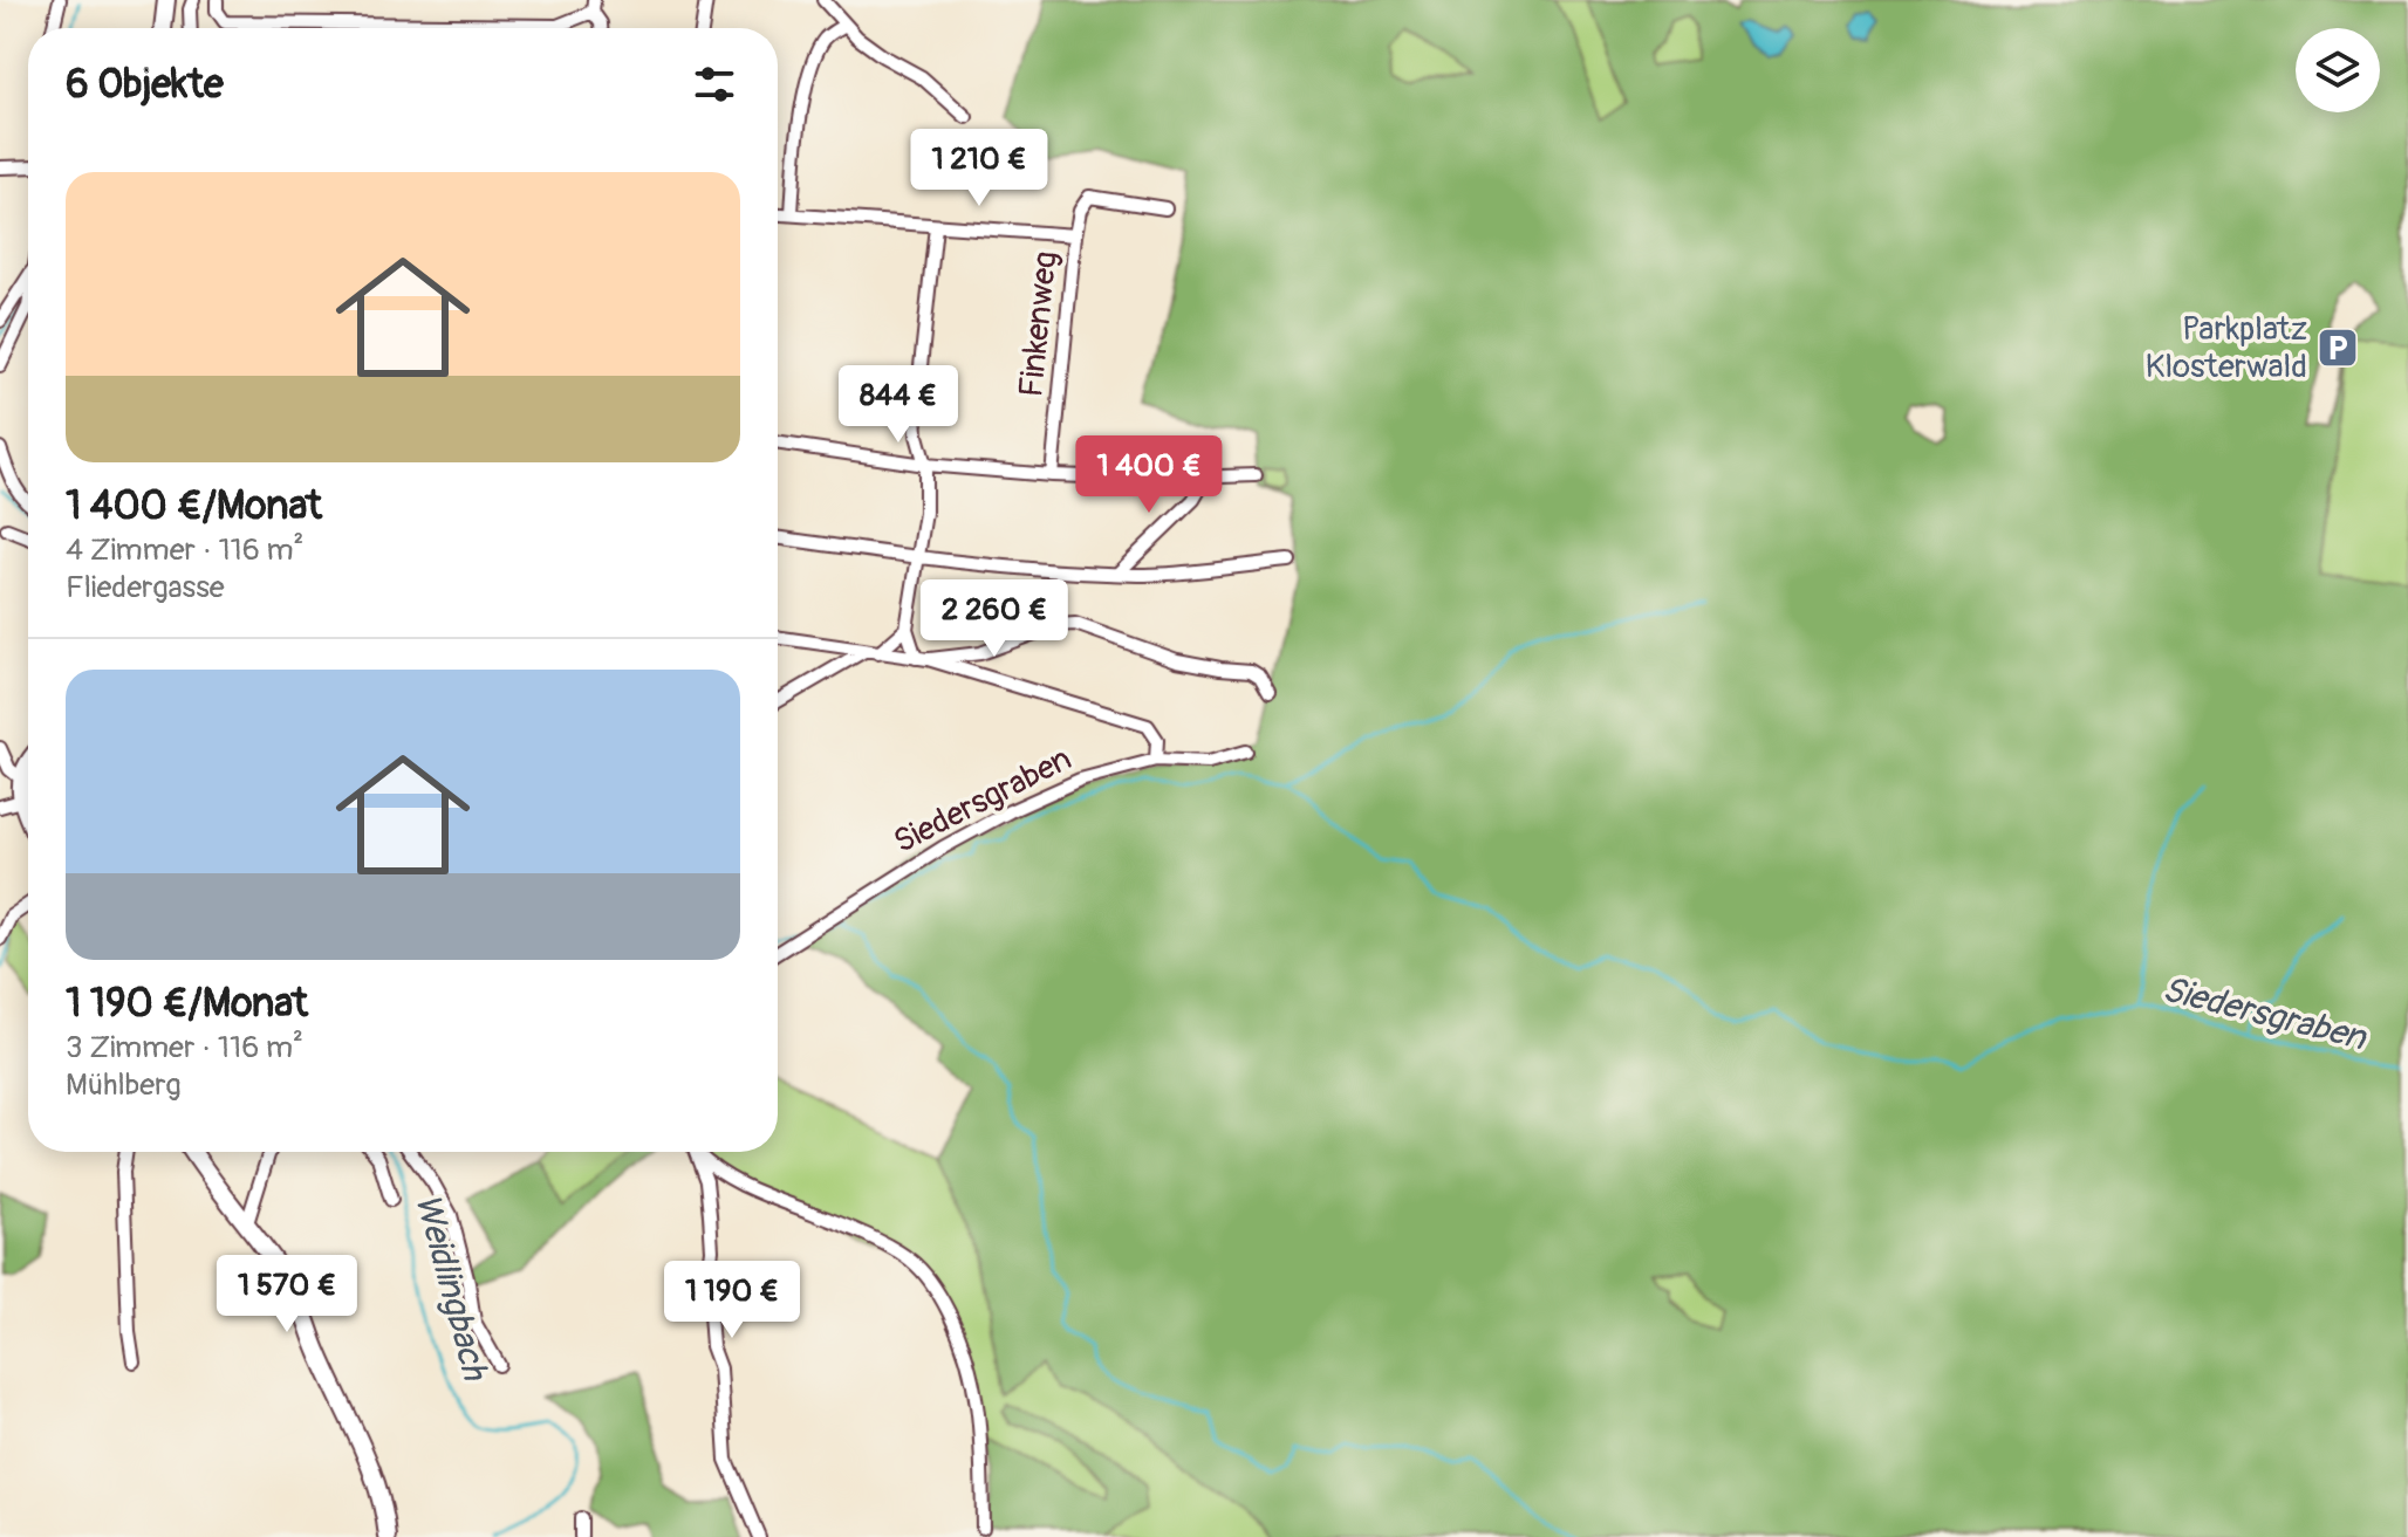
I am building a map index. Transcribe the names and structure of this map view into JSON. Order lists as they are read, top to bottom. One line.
{"streets":{"street":["Finkenweg","Siedersgraben"]},"water":["Siedersgraben","Weidlingbach"],"places":{"parking":["Parkplatz Klosterwald"]},"page":{"heading":"6 Objekte","price":["1 210 €","844 €","1 400 €","2 260 €","1 570 €","1 190 €"],"list":[{"name":"1 400 €/Monat","note":"4 Zimmer · 116 m² · Fliedergasse"},{"name":"1 190 €/Monat","note":"3 Zimmer · 116 m² · Mühlberg"}]}}
